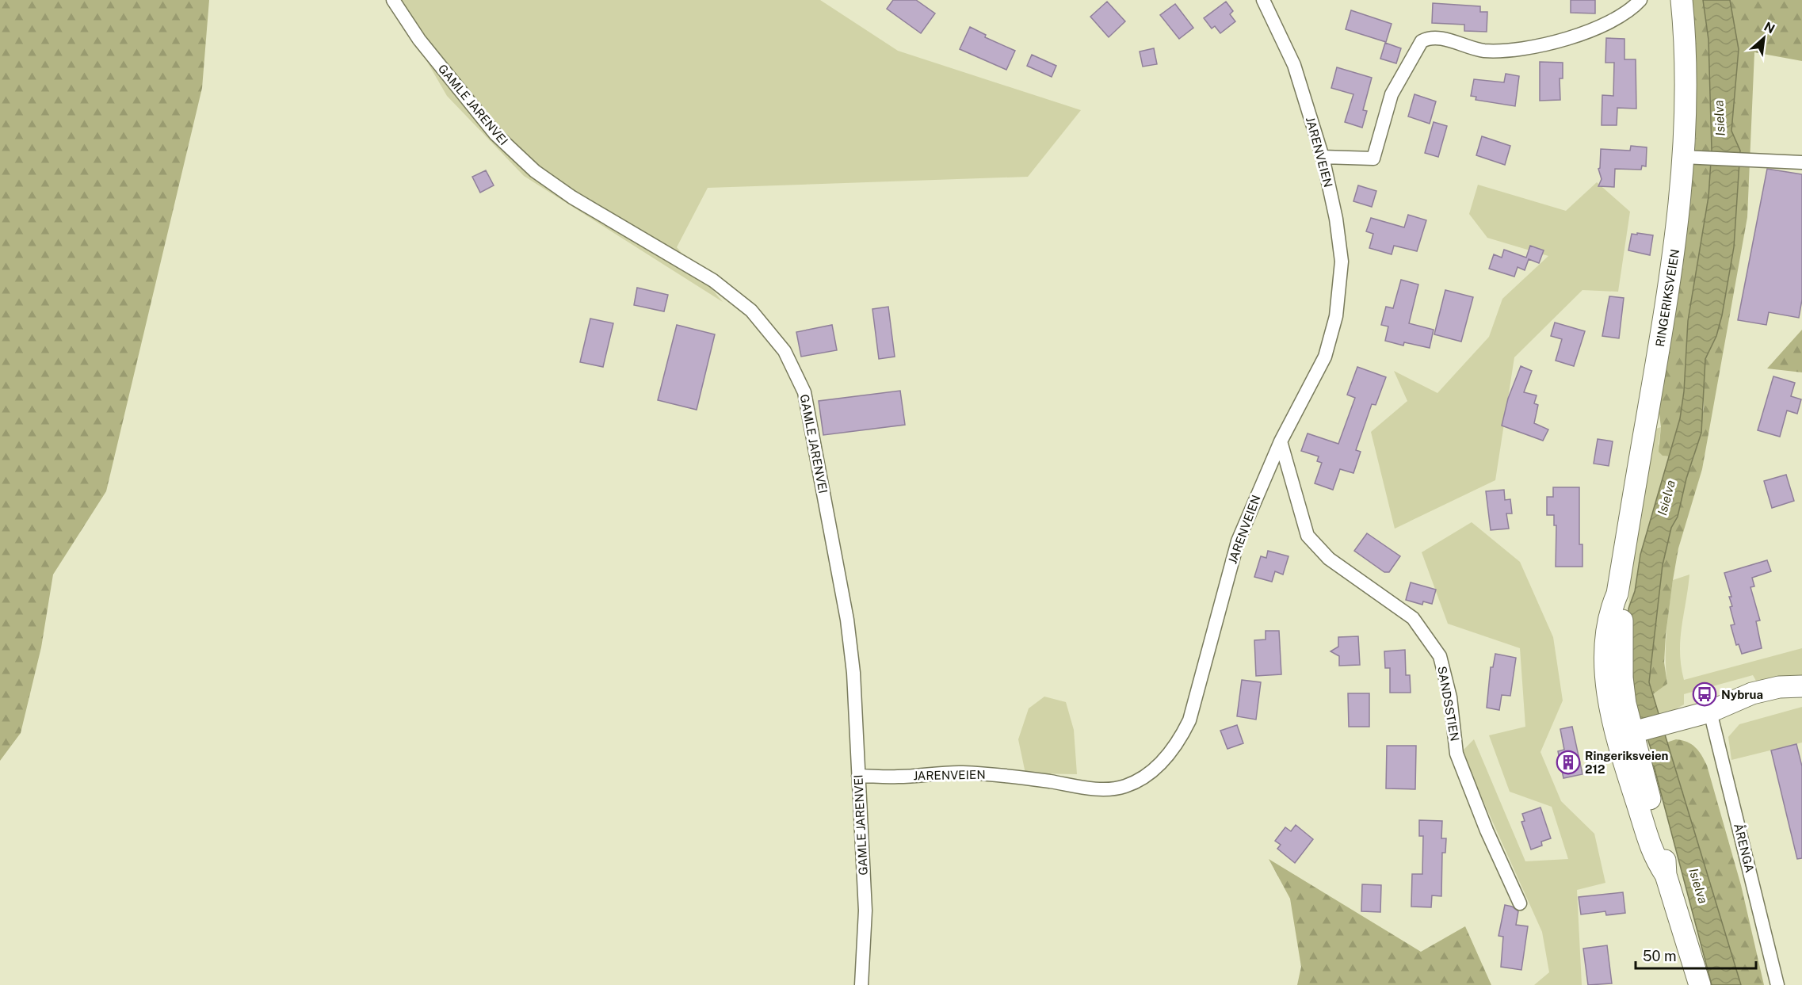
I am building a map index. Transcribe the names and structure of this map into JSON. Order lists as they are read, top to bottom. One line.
{"streets":{"main road":["RINGERIKSVEIEN"],"street":["GAMLE JARENVEI","JARENVEIEN","SANDSSTIEN","ÅRENGA"]},"crossings":[["GAMLE JARENVEI","JARENVEIEN"],["JARENVEIEN","SANDSSTIEN"]],"water":["Isielva"],"places":{"bus stop":["Nybrua"],"building":["Ringeriksveien 212"]},"scale_bar":"50 m","north":"top right"}
